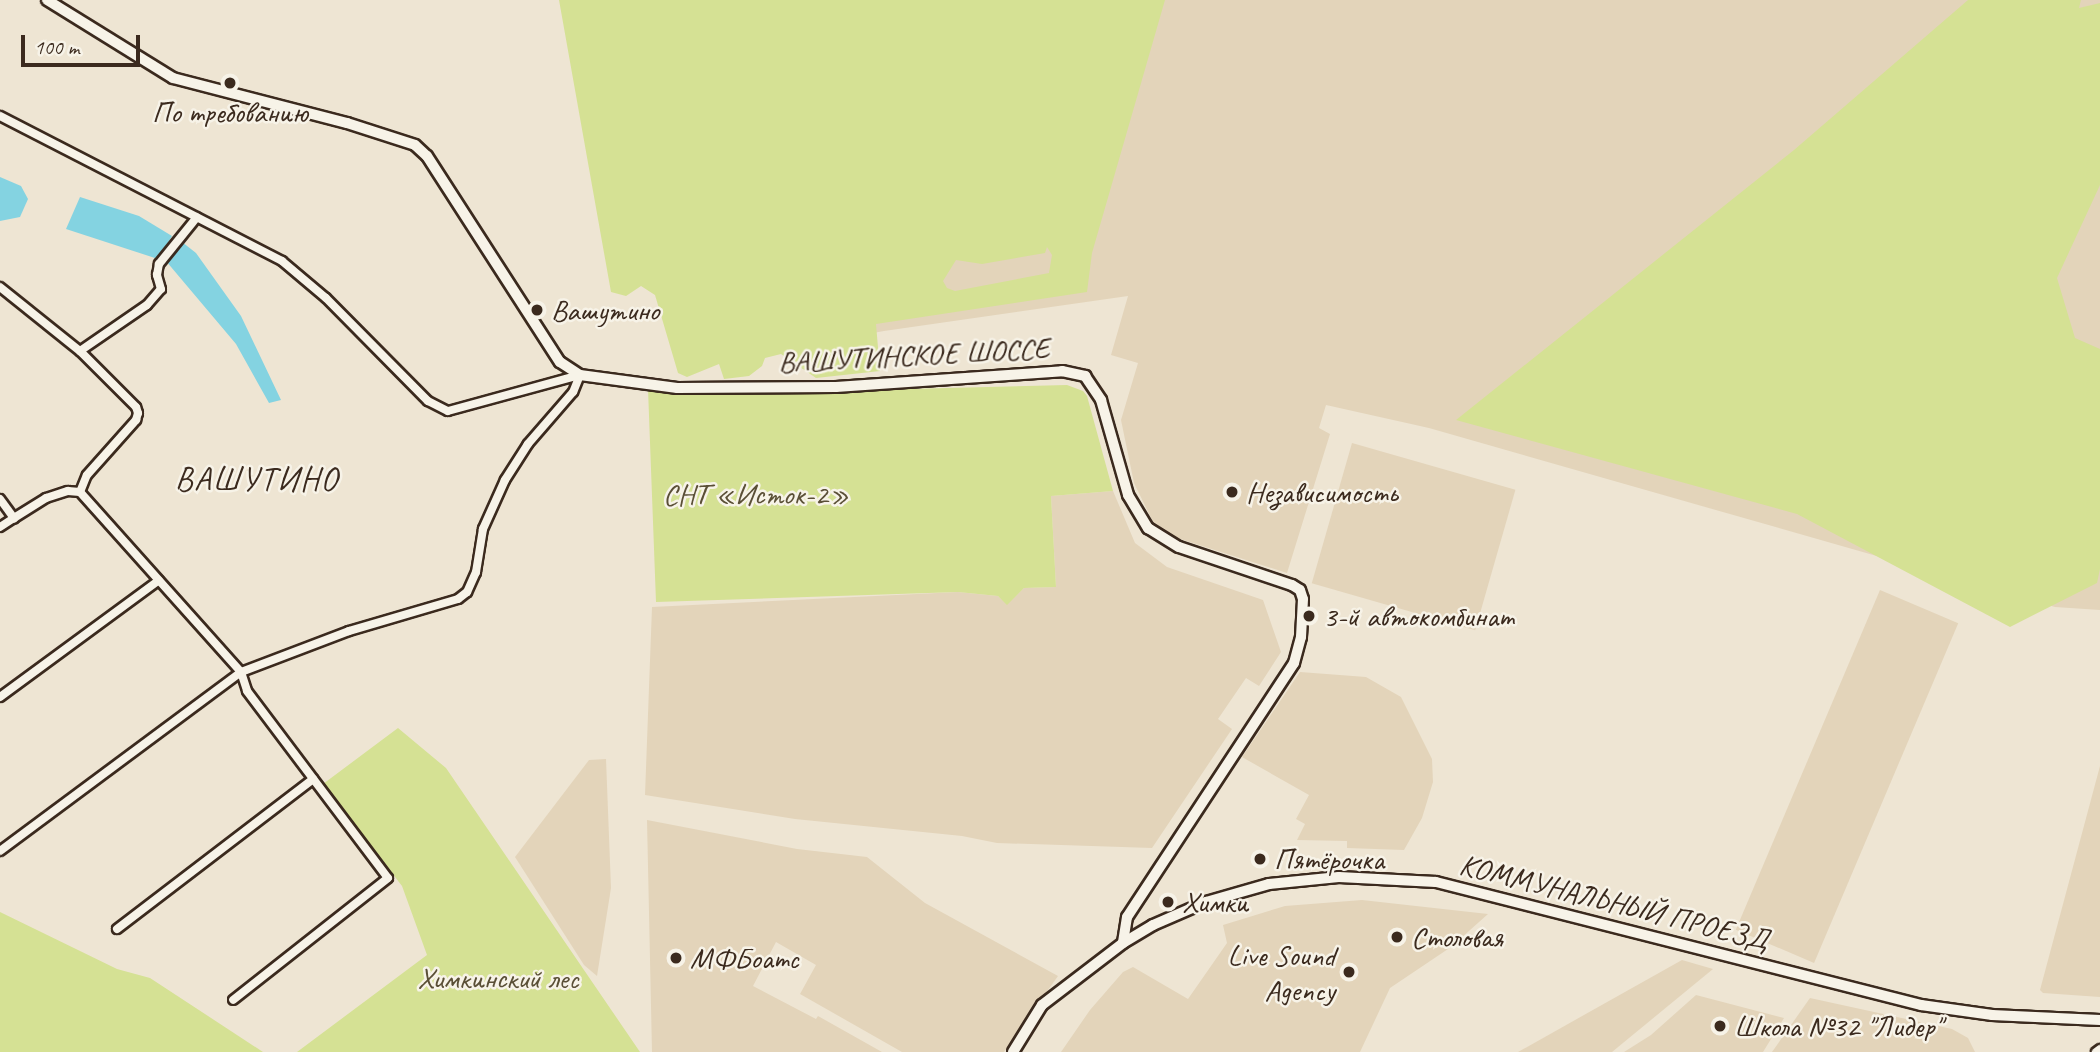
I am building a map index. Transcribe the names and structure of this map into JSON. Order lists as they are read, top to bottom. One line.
{"streets":{"street":["ВАШУТИНСКОЕ ШОССЕ","КОММУНАЛЬНЫЙ ПРОЕЗД"]},"crossings":[["ВАШУТИНСКОЕ ШОССЕ","КОММУНАЛЬНЫЙ ПРОЕЗД"]],"districts":["ВАШУТИНО"],"parks":["СНТ «Исток-2»","Химкинский лес"],"places":["По требованию","Вашутино","Независимость","3-й автокомбинат","Пятёрочка","Химки","Столовая","МФБоатс","Live Sound Agency","Школа №32 \"Лидер\""],"scale_bar":"100 m"}
